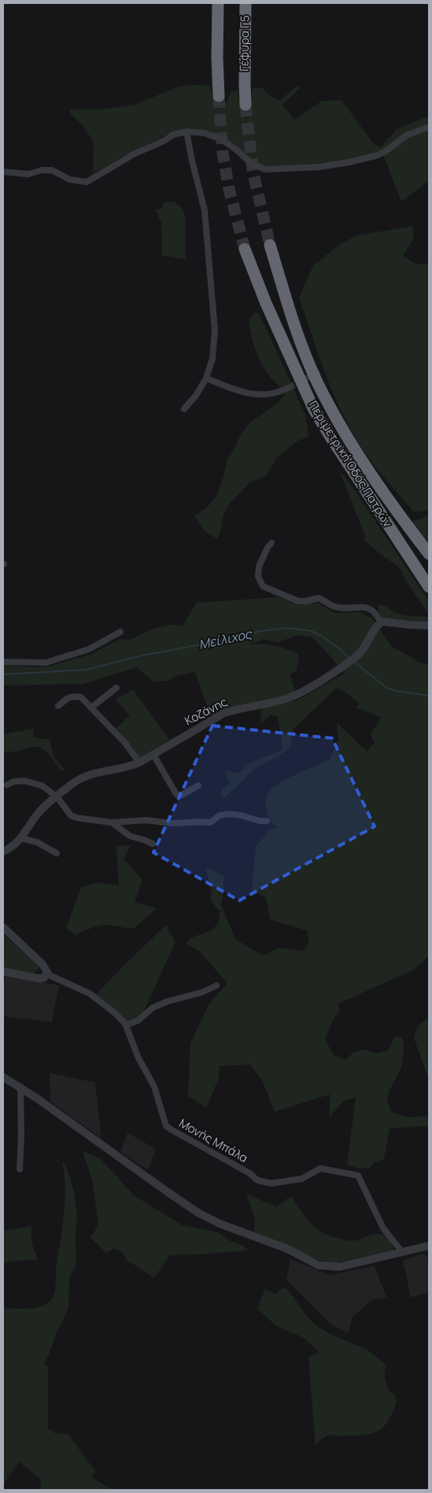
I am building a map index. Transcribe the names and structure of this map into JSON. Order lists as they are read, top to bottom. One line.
{"streets":{"highway":["Γέφυρα Γ5","Περιμετρική Οδός Πατρών"],"street":["Κοζάνης","Μονής Μπάλα"]},"water":["Μείλιχος"]}
